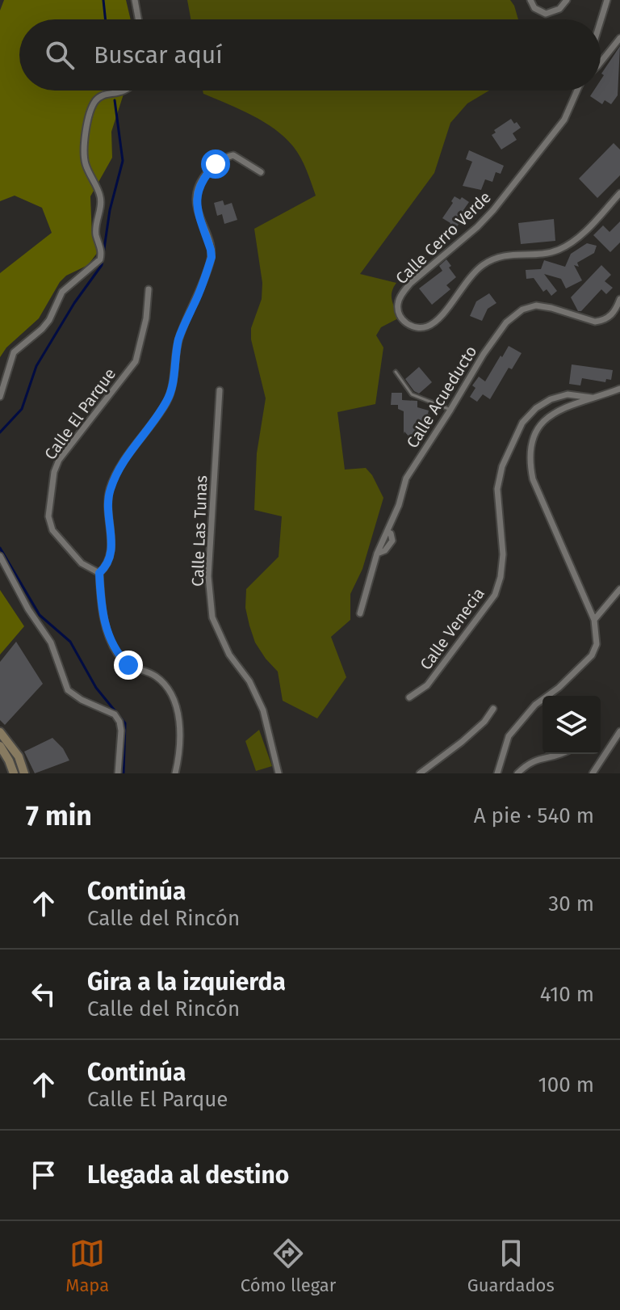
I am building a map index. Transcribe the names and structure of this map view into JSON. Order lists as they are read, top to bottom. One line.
{"streets":{"street":["Calle Cerro Verde","Calle Acueducto","Calle El Parque","Calle Las Tunas","Calle Venecia"]},"page":{"search":"Buscar aquí","heading":["7 min","A pie · 540 m"],"list":[["Continúa","Calle del Rincón","30 m"],["Gira a la izquierda","Calle del Rincón","410 m"],["Continúa","Calle El Parque","100 m"],"Llegada al destino"],"nav":["Mapa","Cómo llegar","Guardados"]}}
